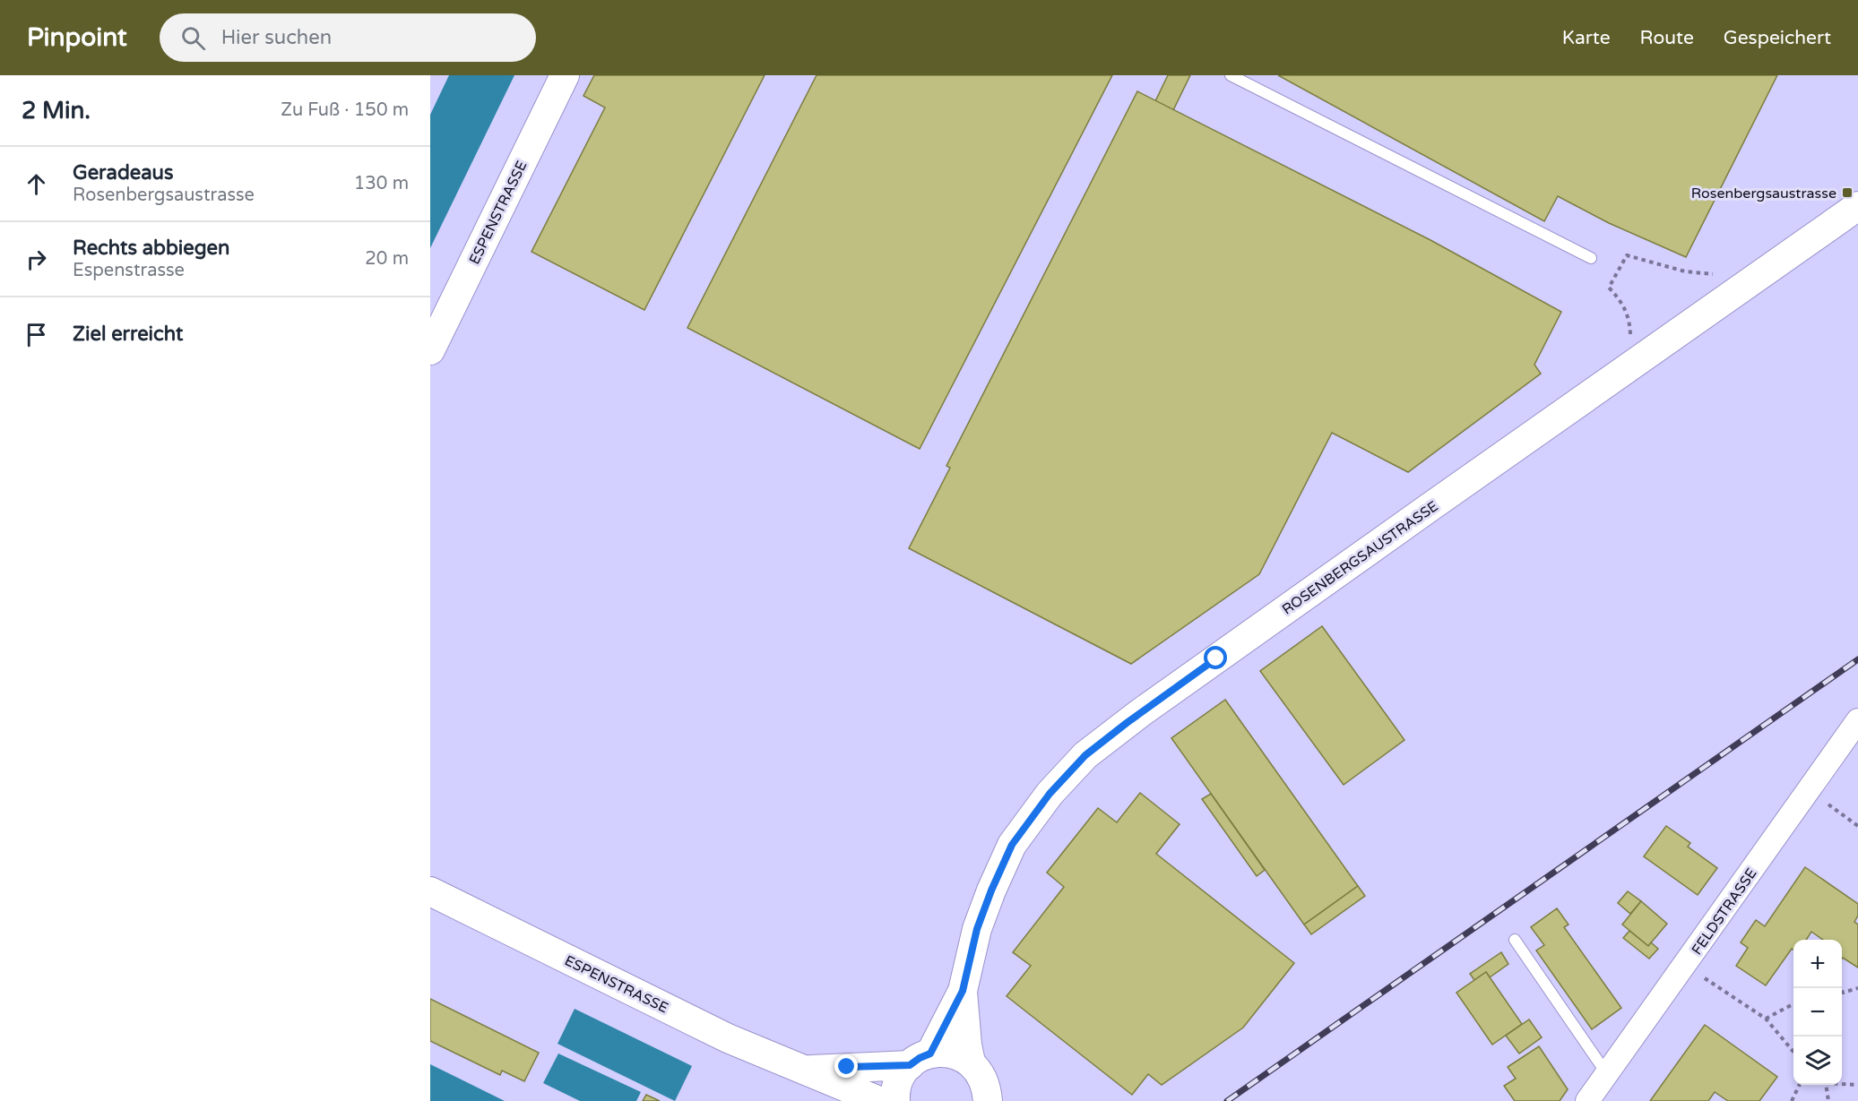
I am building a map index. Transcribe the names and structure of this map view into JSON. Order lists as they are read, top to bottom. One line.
{"streets":{"street":["ESPENSTRASSE","ROSENBERGSAUSTRASSE","FELDSTRASSE"]},"crossings":[["ESPENSTRASSE","ROSENBERGSAUSTRASSE"]],"places":{"transit":["Rosenbergsaustrasse"]},"page":{"header":"Pinpoint","search":"Hier suchen","nav":["Karte","Route","Gespeichert"],"heading":["2 Min.","Zu Fuß · 150 m"],"list":[["Geradeaus","Rosenbergsaustrasse","130 m"],["Rechts abbiegen","Espenstrasse","20 m"],"Ziel erreicht"],"map_buttons":["+","−"]}}
